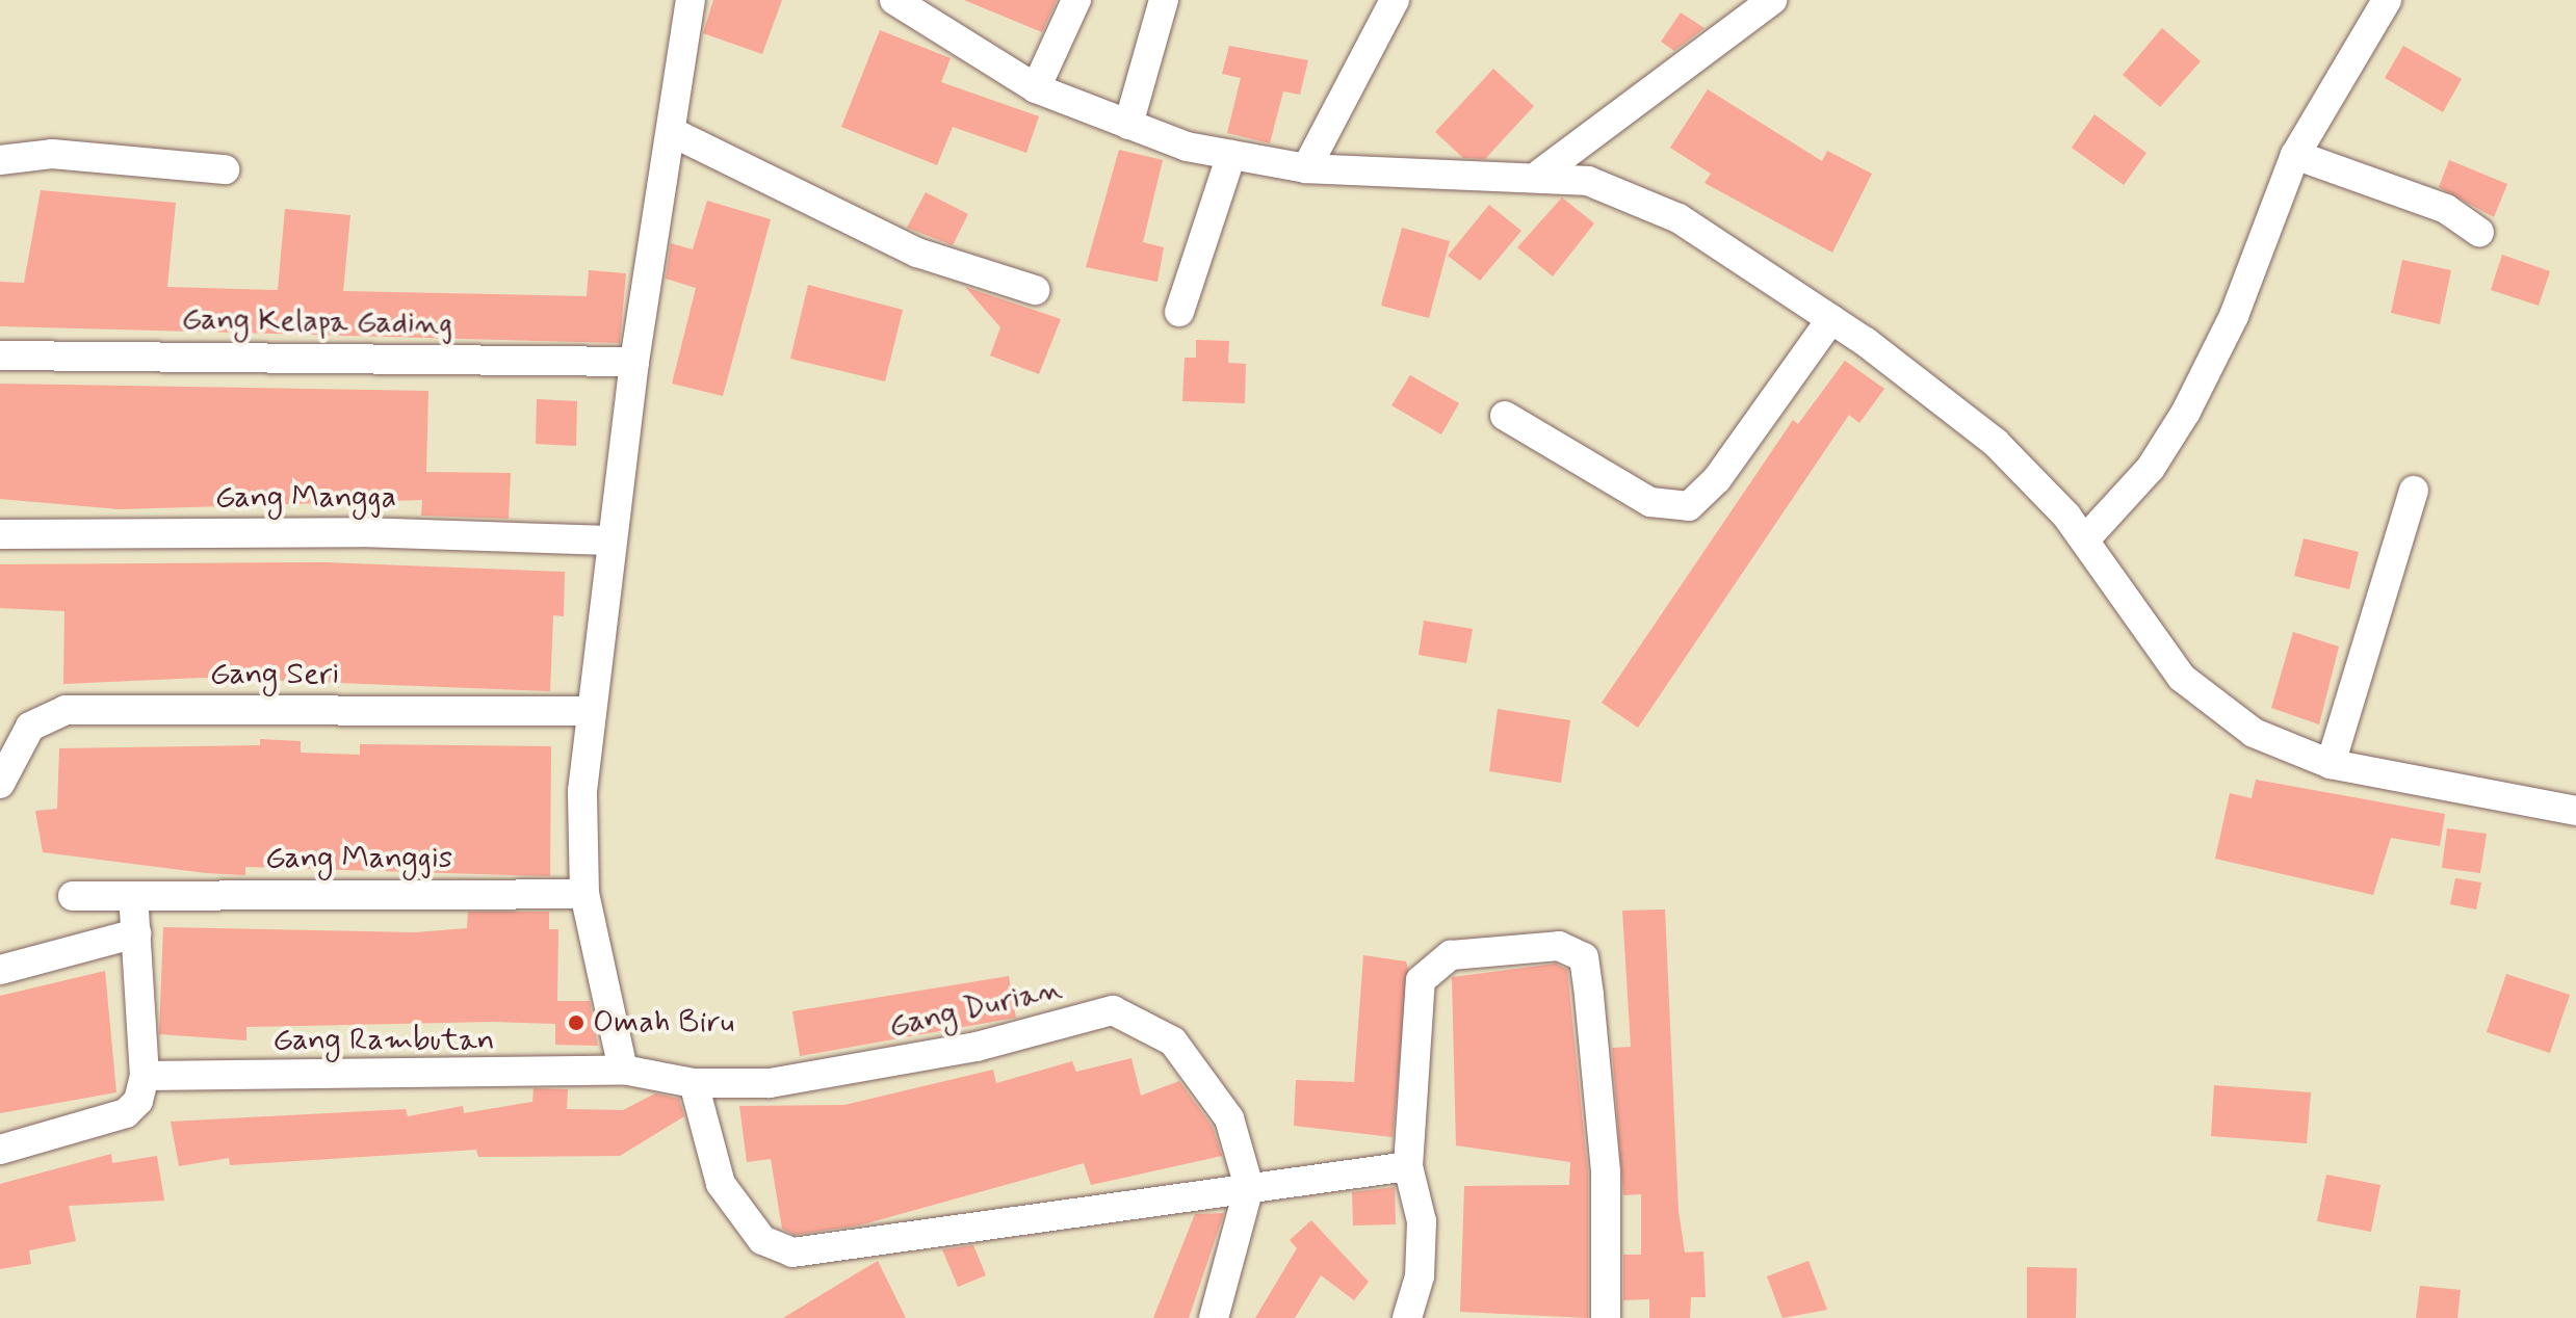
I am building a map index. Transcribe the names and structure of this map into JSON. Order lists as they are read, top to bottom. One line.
{"streets":{"street":["Gang Kelapa Gading","Gang Mangga","Gang Seri","Gang Manggis","Gang Durian","Gang Rambutan"]},"crossings":[["Gang Durian","Gang Rambutan"]],"places":["Omah Biru"]}
